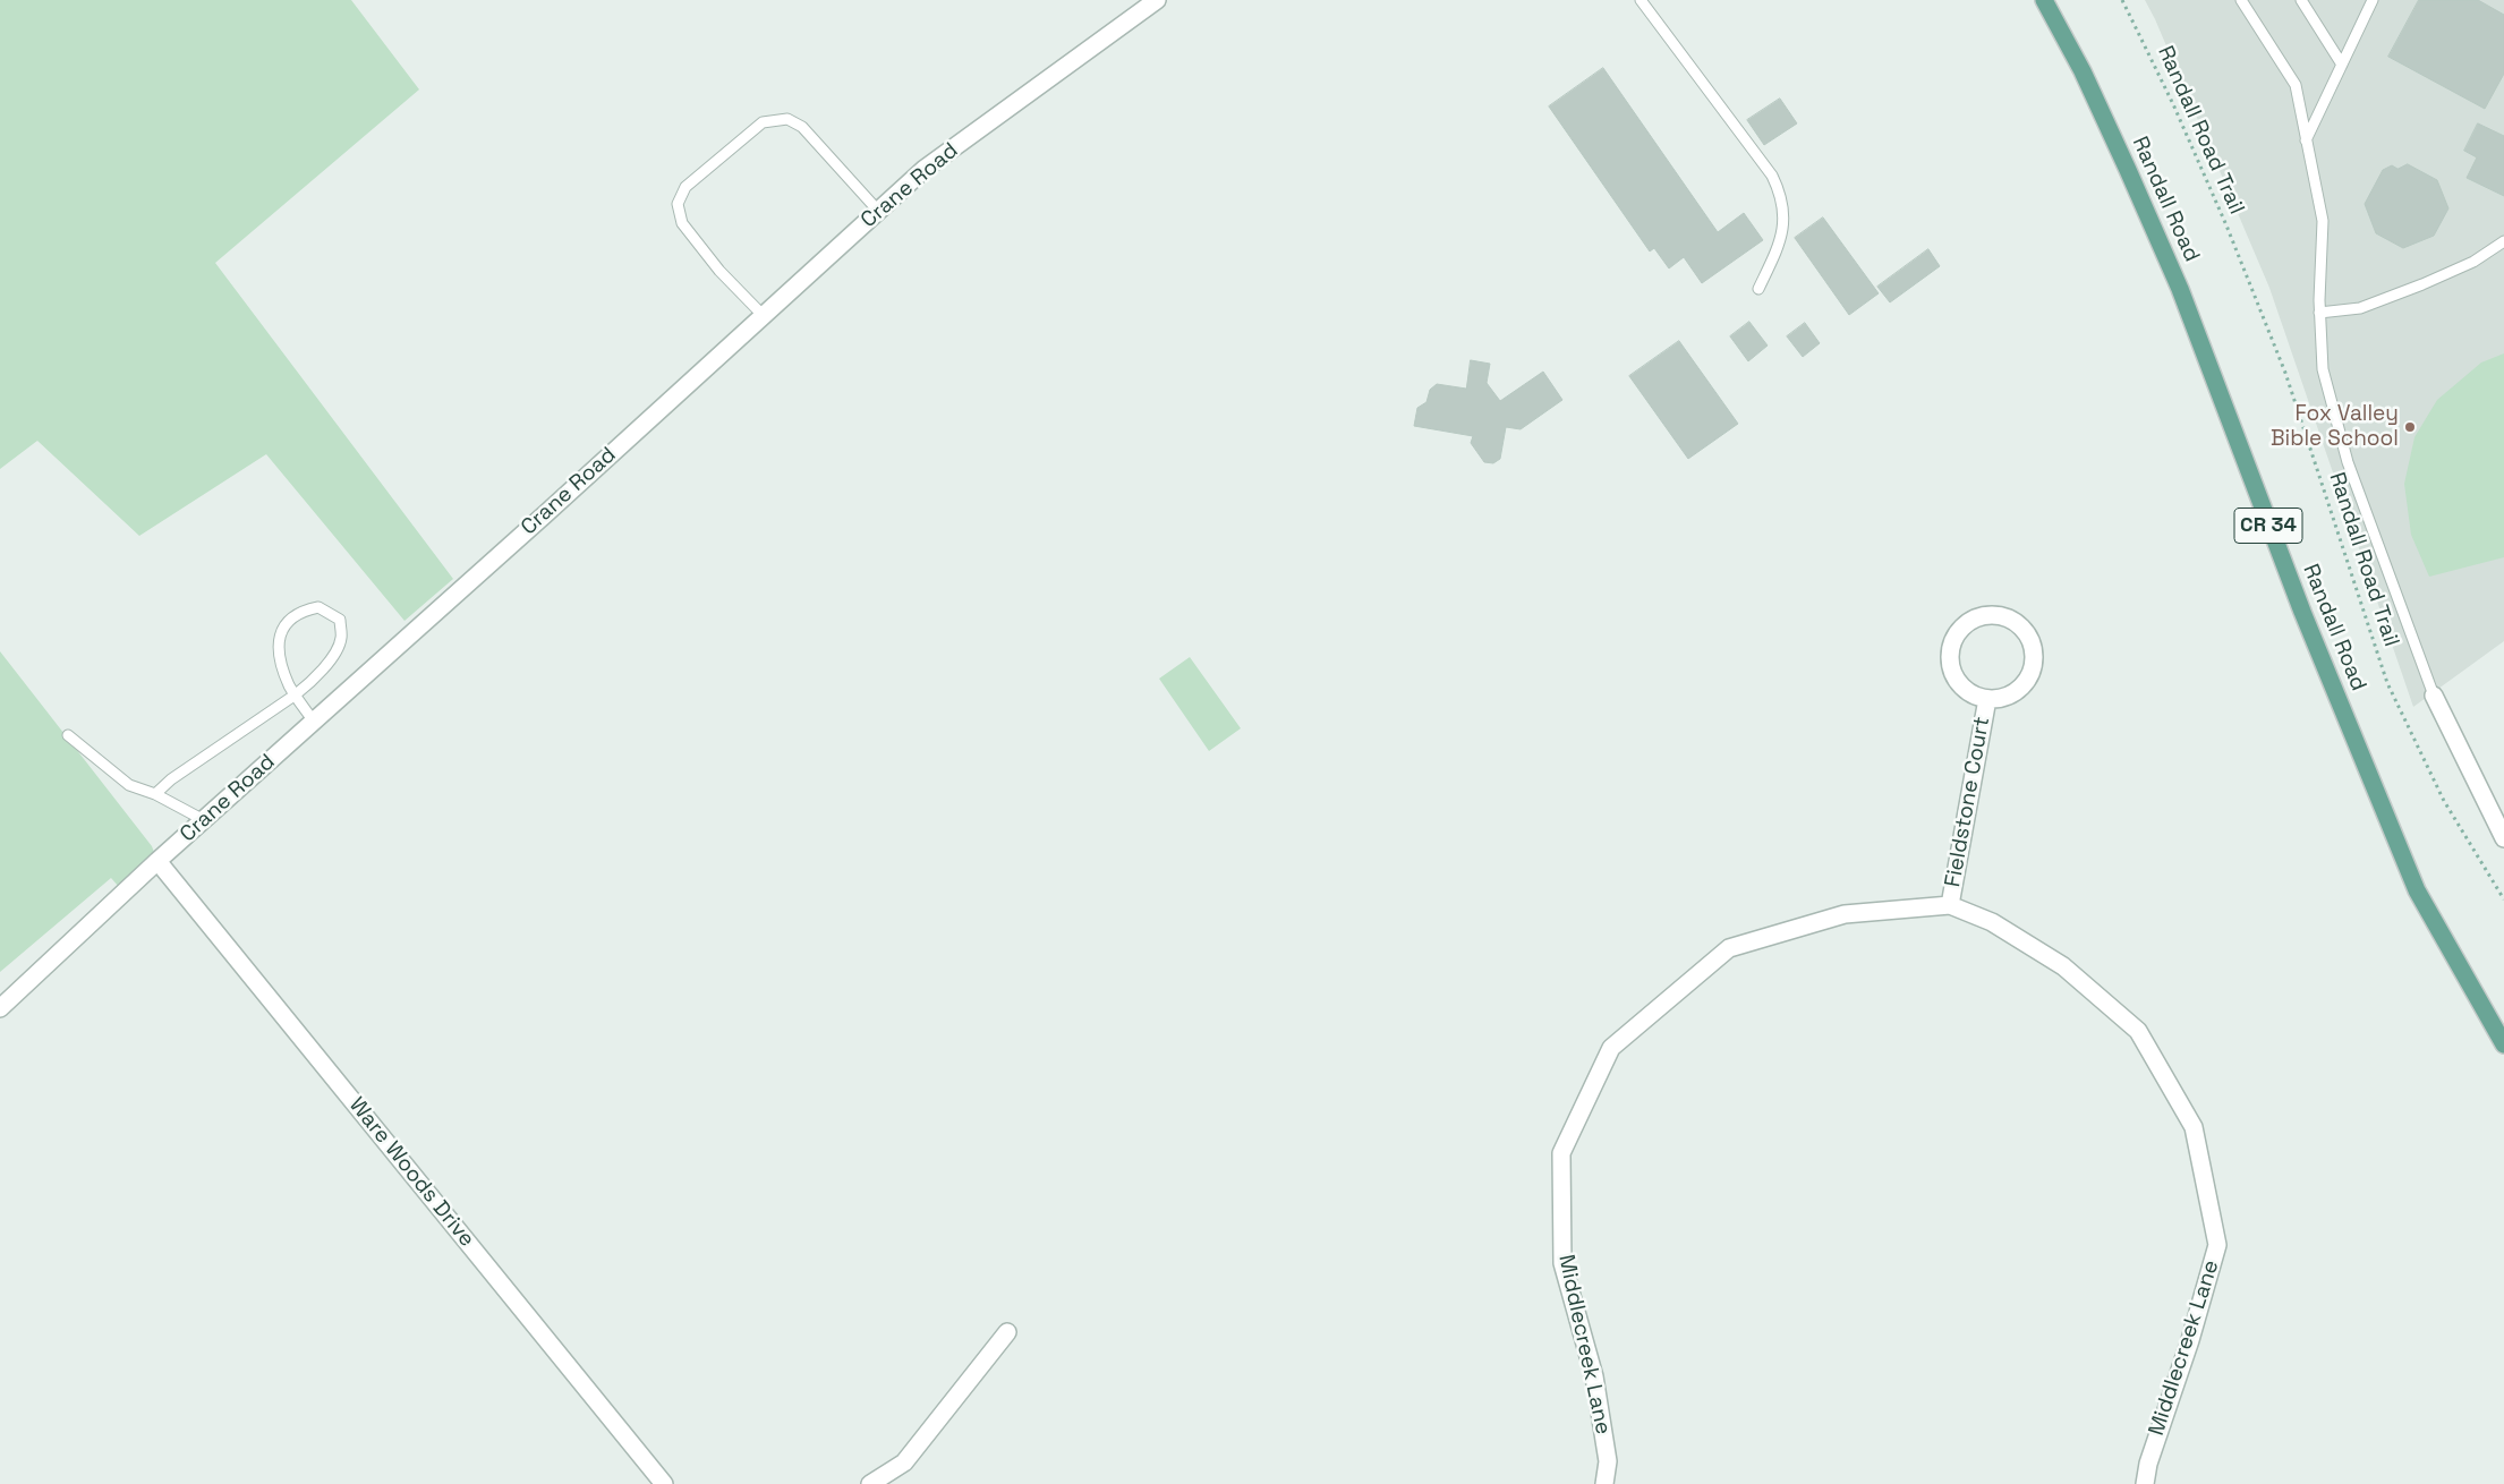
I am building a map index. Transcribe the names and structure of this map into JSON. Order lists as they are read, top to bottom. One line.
{"streets":{"main road":["Randall Road","CR 34"],"street":["Crane Road","Fieldstone Court","Ware Woods Drive","Middlecreek Lane"],"path":["Randall Road Trail"]},"crossings":[["Crane Road","Ware Woods Drive"],["Fieldstone Court","Middlecreek Lane"]],"places":["Fox Valley Bible School"]}
